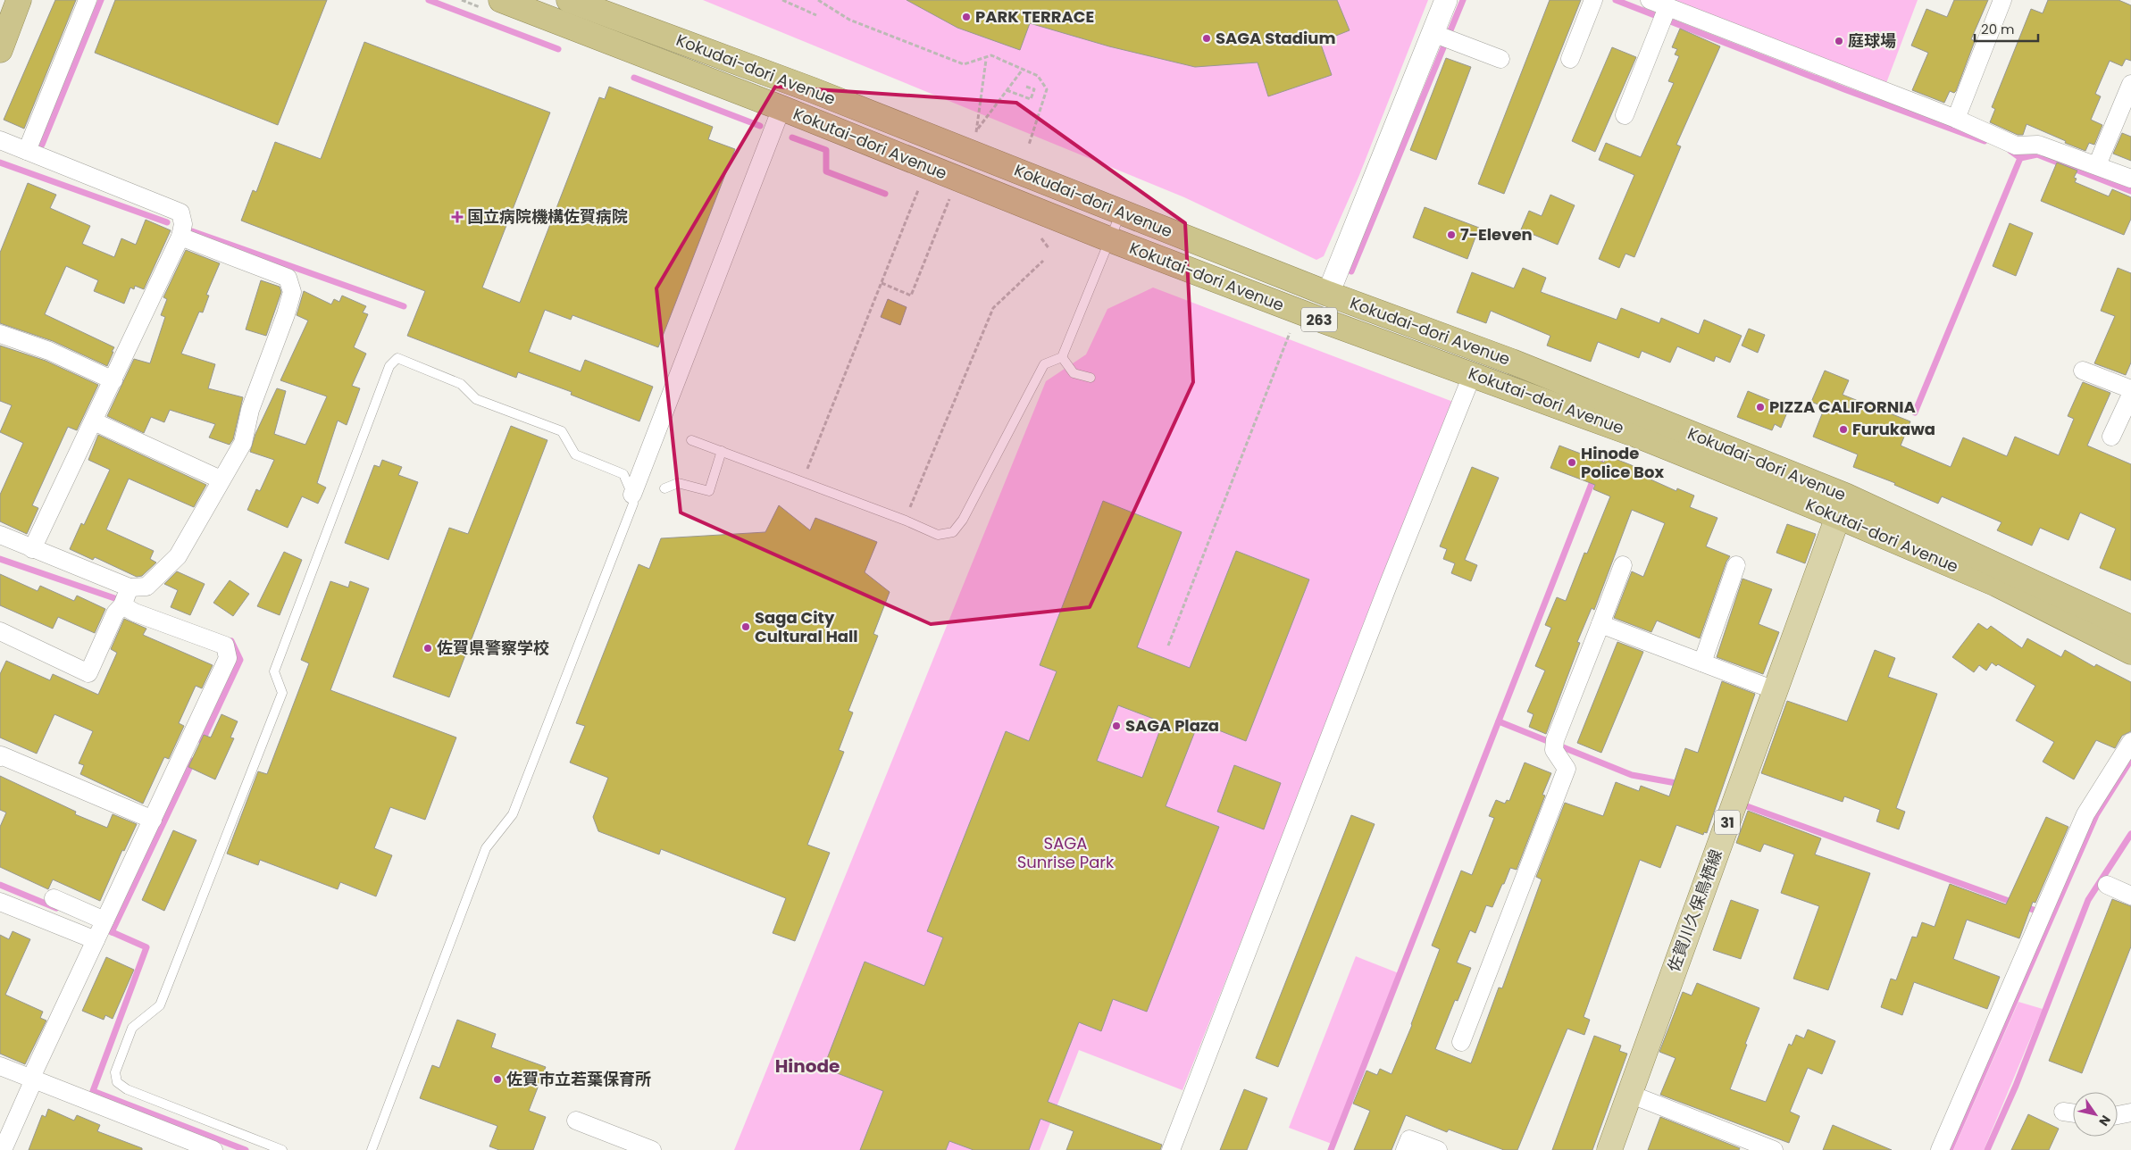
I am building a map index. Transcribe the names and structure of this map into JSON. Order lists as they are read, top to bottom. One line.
{"streets":{"highway":["Kokudai-dori Avenue","Kokutai-dori Avenue","263"],"main road":["31","佐賀川久保鳥栖線"]},"crossings":[["Kokudai-dori Avenue","Kokutai-dori Avenue"],["Kokudai-dori Avenue","佐賀川久保鳥栖線"],["Kokutai-dori Avenue","佐賀川久保鳥栖線"]],"districts":["Hinode"],"parks":["SAGA Sunrise Park"],"places":{"other":["PARK TERRACE","SAGA Stadium","庭球場","7-Eleven","PIZZA CALIFORNIA","Furukawa","Hinode Police Box","Saga City Cultural Hall","佐賀県警察学校","SAGA Plaza","佐賀市立若葉保育所"],"health":["国立病院機構佐賀病院"]},"scale_bar":"20 m","north":"bottom right"}
